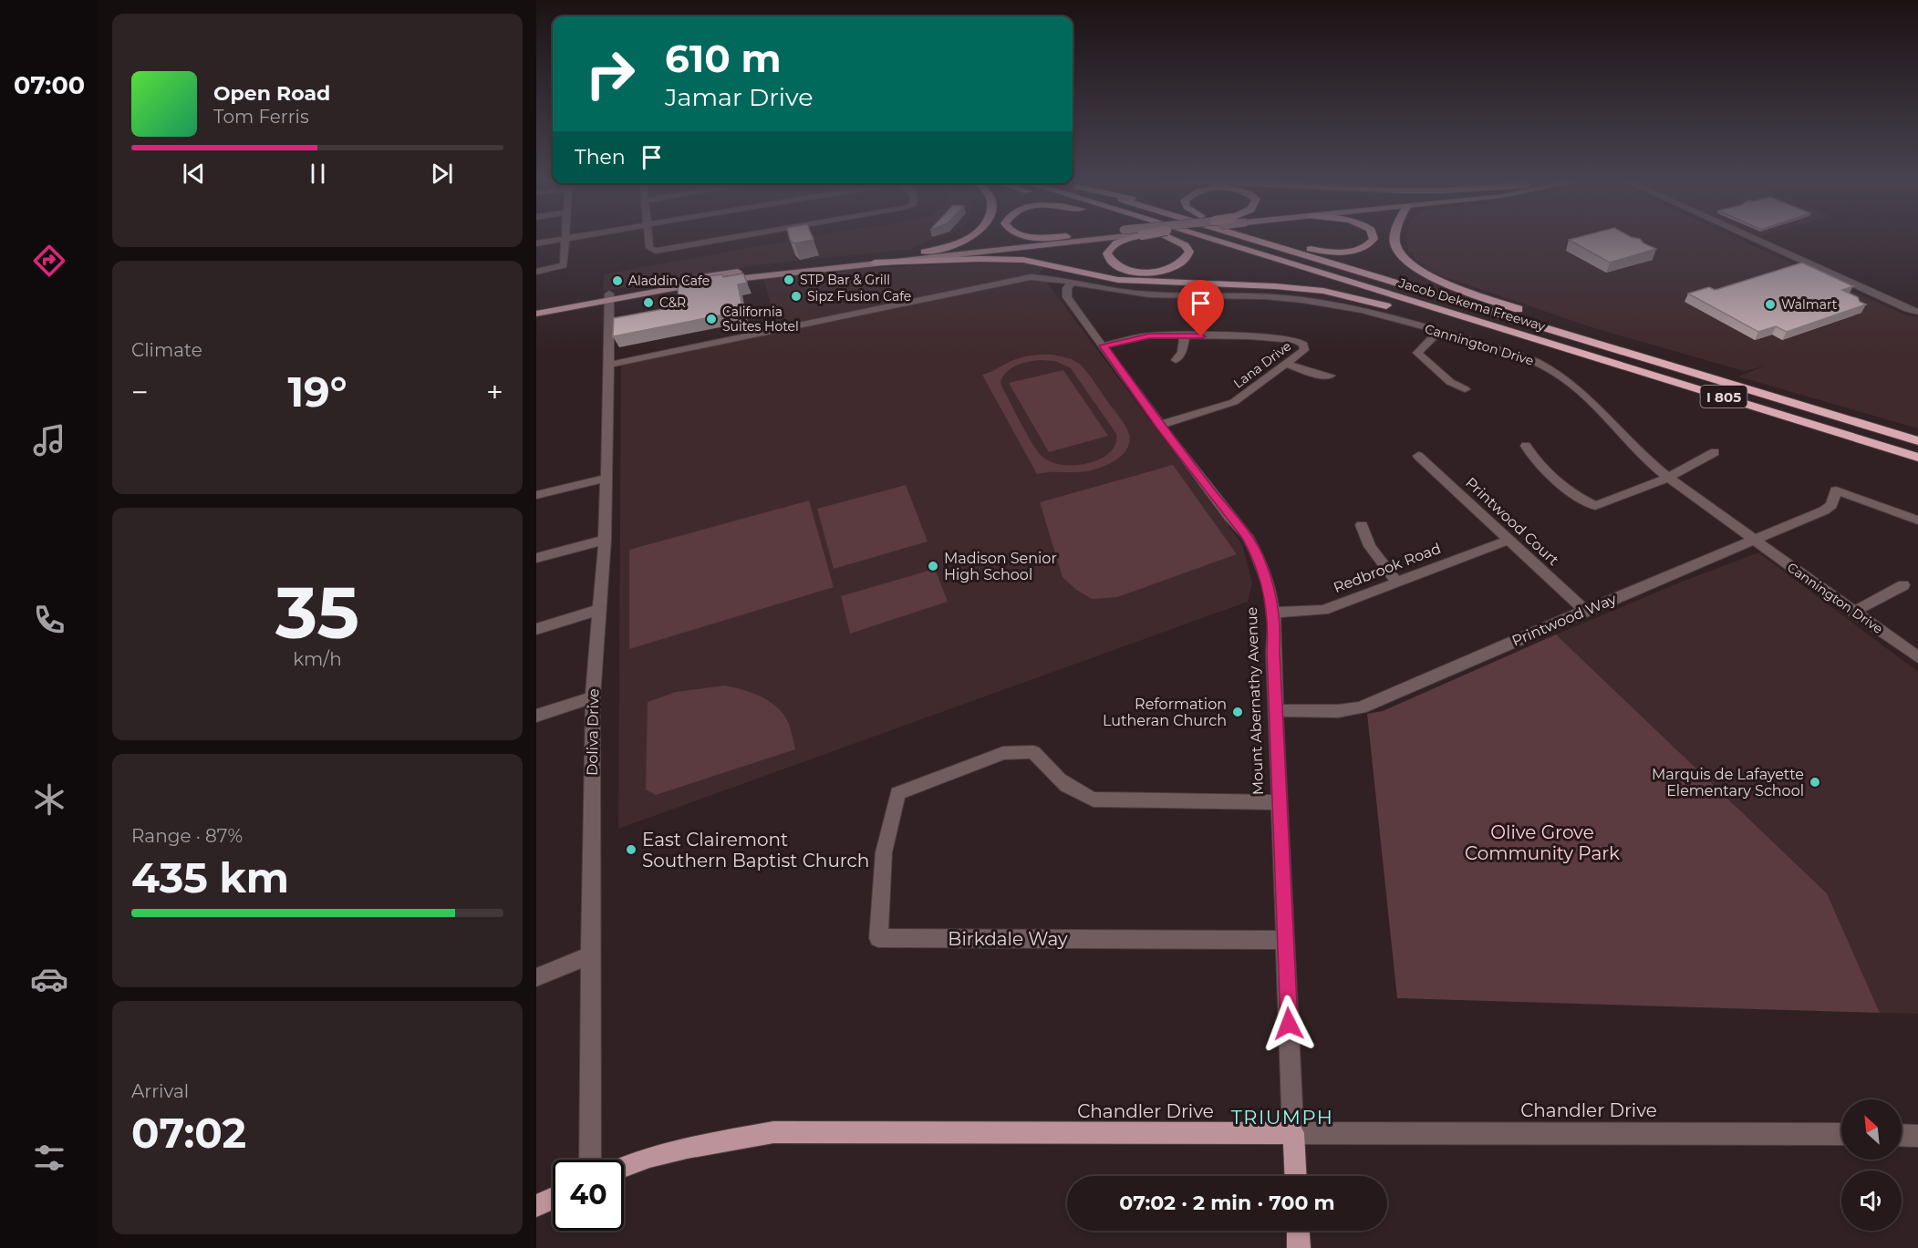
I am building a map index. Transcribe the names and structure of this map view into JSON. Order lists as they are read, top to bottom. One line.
{"streets":{"highway":["Jacob Dekema Freeway","I 805"],"main road":["Mount Abernathy Avenue","Chandler Drive"],"street":["Cannington Drive","Lana Drive","Printwood Court","Redbrook Road","Printwood Way","Doliva Drive","Birkdale Way"]},"crossings":[["Cannington Drive","Printwood Way"],["Cannington Drive","Mount Abernathy Avenue"],["Cannington Drive","Doliva Drive"],["Lana Drive","Mount Abernathy Avenue"],["Printwood Court","Redbrook Road"],["Printwood Court","Printwood Way"],["Redbrook Road","Mount Abernathy Avenue"],["Printwood Way","Mount Abernathy Avenue"],["Mount Abernathy Avenue","Birkdale Way"],["Mount Abernathy Avenue","Chandler Drive"]],"districts":["TRIUMPH"],"parks":["Olive Grove Community Park"],"places":["STP Bar & Grill","Aladdin Cafe","Sipz Fusion Cafe","C&R","Walmart","California Suites Hotel","Madison Senior High School","Reformation Lutheran Church","Marquis de Lafayette Elementary School","East Clairemont Southern Baptist Church"],"north":"top left","page":{"tabs":"07:00","turn":["610 m","Jamar Drive"],"song":["Open Road","Tom Ferris"],"then":"Then","tile":["Climate",["35","km/h"],["Range · 87%","435 km"],["Arrival","07:02"]],"heat":["−","19°","+"],"limit":"40","trip":"07:02 · 2 min · 700 m"}}
